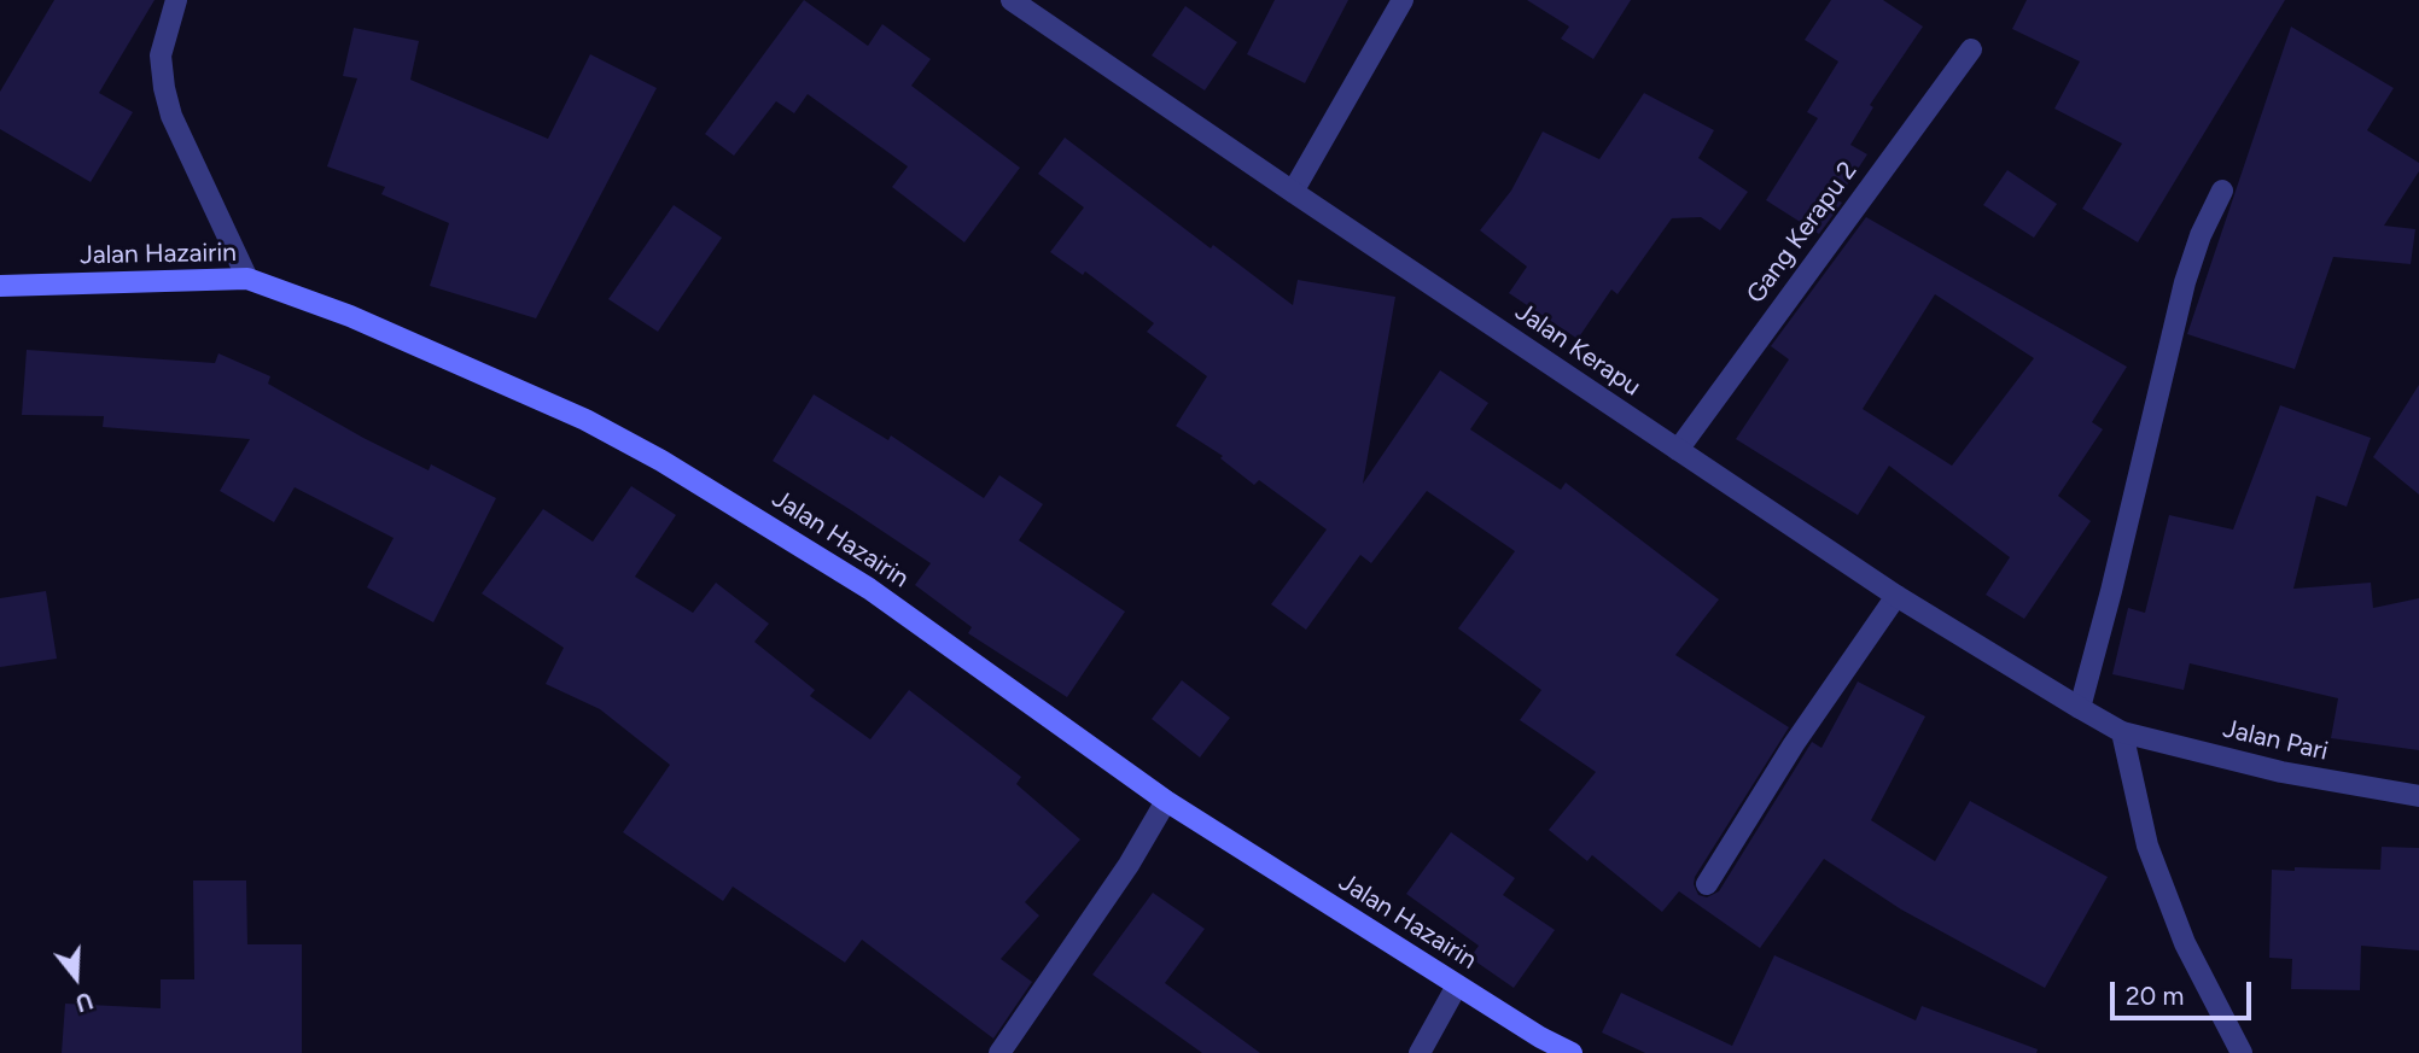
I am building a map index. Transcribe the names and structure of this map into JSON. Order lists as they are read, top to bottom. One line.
{"streets":{"main road":["Jalan Hazairin"],"street":["Gang Kerapu 2","Jalan Kerapu","Jalan Pari"]},"crossings":[["Gang Kerapu 2","Jalan Kerapu"],["Jalan Kerapu","Jalan Pari"]],"scale_bar":"20 m","north":"bottom"}
